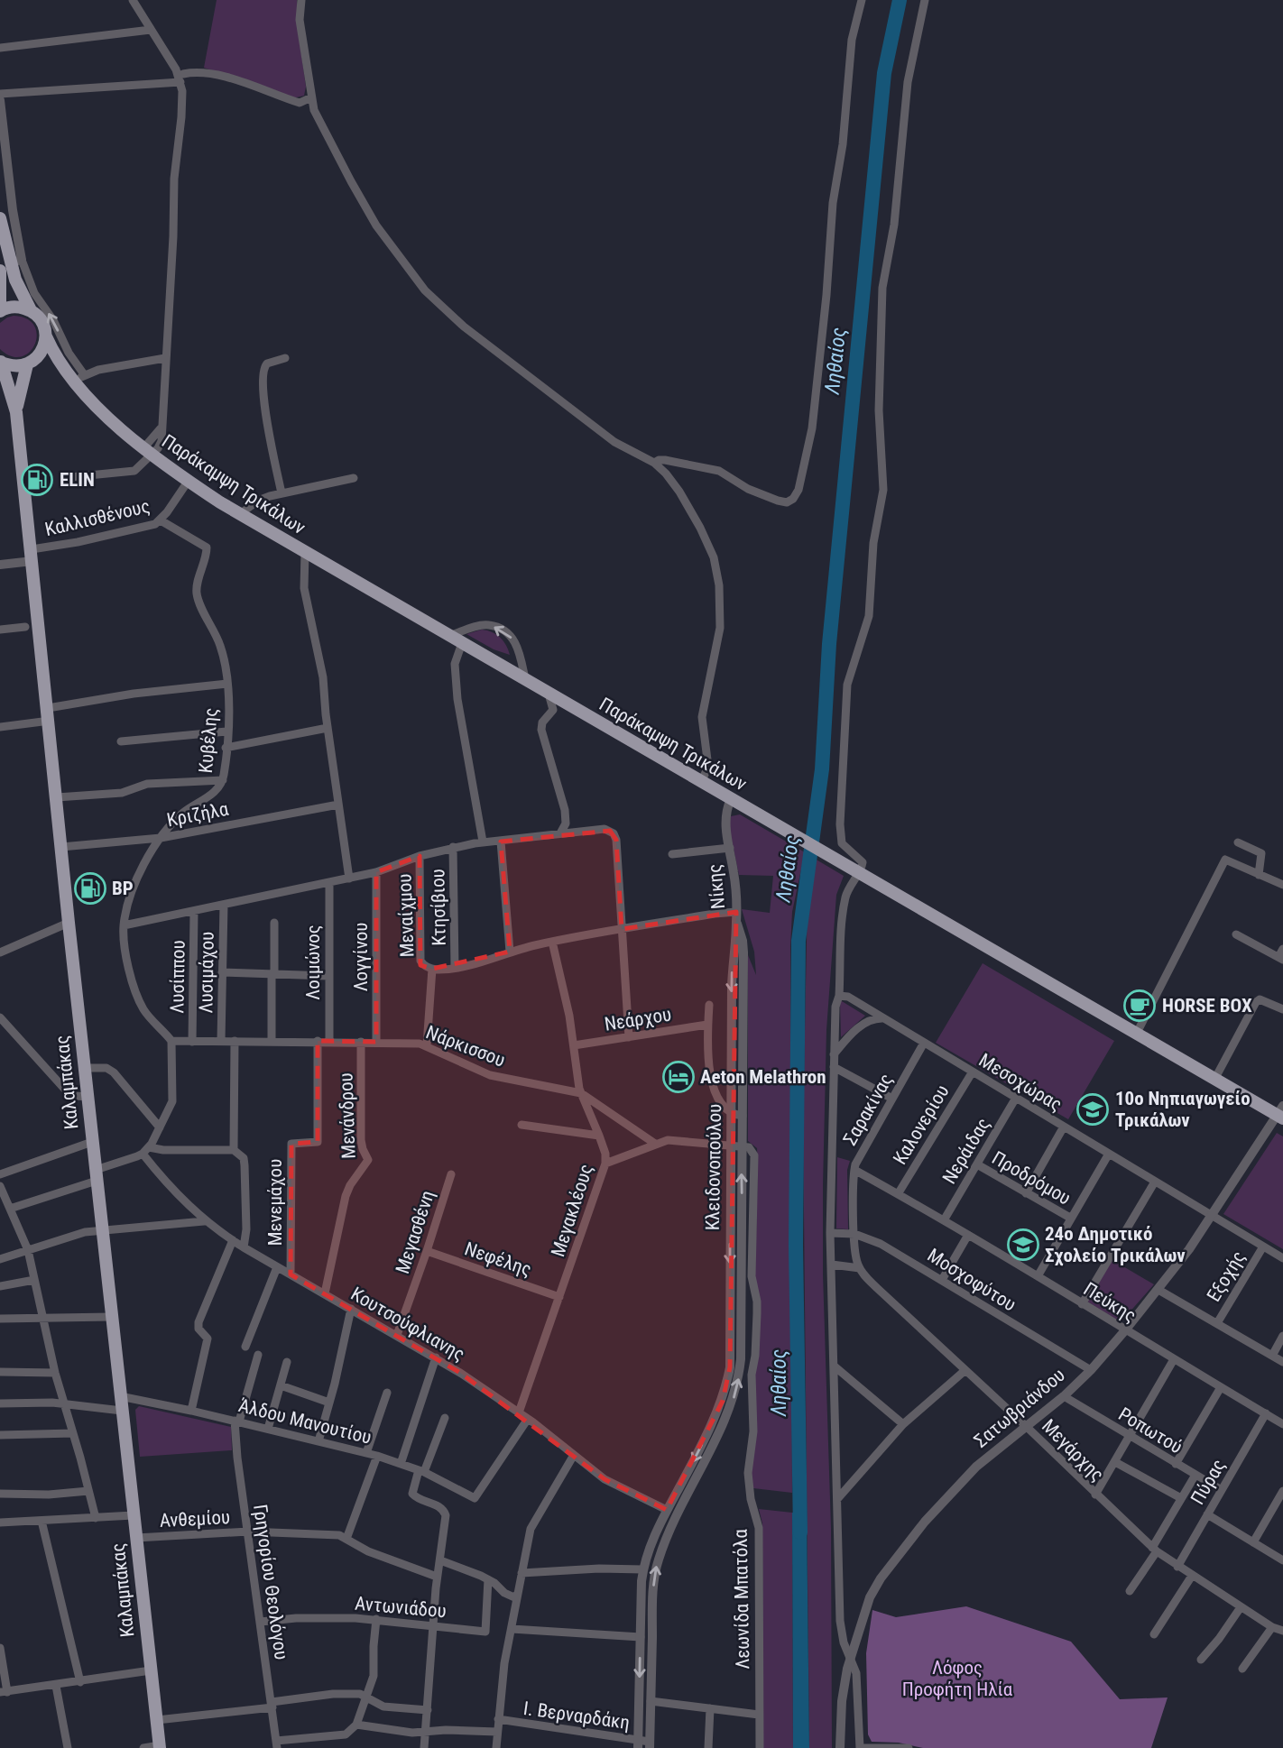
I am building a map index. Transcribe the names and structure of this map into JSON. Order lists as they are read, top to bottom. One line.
{"streets":{"main road":["Παράκαμψη Τρικάλων","Καλαμπάκας"],"street":["Καλλισθένους","Κυβέλης","Κριζήλα","Νίκης","Κτησίβιου","Μεναίχμου","Λογγίνου","Λοιμώνος","Λυσιμάχου","Λυσίππου","Νεάρχου","Νάρκισσου","Μεσοχώρας","Σαρακίνας","Μενάνδρου","Καλονερίου","Νεράιδας","Κλειδονοπούλου","Προδρόμου","Μενεμάχου","Μεγακλέους","Μεγασθένη","Νεφέλης","Εξοχής","Μοσχοφύτου","Πεύκης","Κουτσούφλιανης","Σατωβριάνδου","Άλδου Μανουτίου","Ροπωτού","Μεγάρχης","Πύρας","Ανθεμίου","Γρηγορίου Θεολόγου","Λεωνίδα Μπατόλα","Αντωνιάδου","Ι. Βερναρδάκη"]},"crossings":[["Παράκαμψη Τρικάλων","Καλλισθένους"],["Παράκαμψη Τρικάλων","Νίκης"],["Παράκαμψη Τρικάλων","Καλαμπάκας"],["Παράκαμψη Τρικάλων","Σατωβριάνδου"],["Καλλισθένους","Κυβέλης"],["Καλλισθένους","Καλαμπάκας"],["Κυβέλης","Κριζήλα"],["Κυβέλης","Νάρκισσου"],["Κριζήλα","Καλαμπάκας"],["Νίκης","Κλειδονοπούλου"],["Λογγίνου","Νάρκισσου"],["Λοιμώνος","Νάρκισσου"],["Λυσιμάχου","Νάρκισσου"],["Λυσίππου","Νάρκισσου"],["Νεάρχου","Μεγακλέους"],["Νάρκισσου","Μενάνδρου"],["Νάρκισσου","Μενεμάχου"],["Νάρκισσου","Μεγακλέους"],["Καλαμπάκας","Άλδου Μανουτίου"],["Καλαμπάκας","Ανθεμίου"],["Μεσοχώρας","Σαρακίνας"],["Μεσοχώρας","Καλονερίου"],["Μεσοχώρας","Νεράιδας"],["Μεσοχώρας","Εξοχής"],["Μεσοχώρας","Σατωβριάνδου"],["Σαρακίνας","Μοσχοφύτου"],["Σαρακίνας","Πεύκης"],["Μενάνδρου","Κουτσούφλιανης"],["Καλονερίου","Πεύκης"],["Νεράιδας","Προδρόμου"],["Νεράιδας","Πεύκης"],["Κλειδονοπούλου","Κουτσούφλιανης"],["Κλειδονοπούλου","Λεωνίδα Μπατόλα"],["Κλειδονοπούλου","Ι. Βερναρδάκη"],["Μενεμάχου","Κουτσούφλιανης"],["Μεγακλέους","Νεφέλης"],["Μεγακλέους","Κουτσούφλιανης"],["Μεγασθένη","Νεφέλης"],["Μεγασθένη","Κουτσούφλιανης"],["Μοσχοφύτου","Σατωβριάνδου"],["Πεύκης","Σατωβριάνδου"],["Πεύκης","Πύρας"],["Κουτσούφλιανης","Άλδου Μανουτίου"],["Σατωβριάνδου","Ροπωτού"],["Σατωβριάνδου","Μεγάρχης"],["Άλδου Μανουτίου","Γρηγορίου Θεολόγου"],["Ροπωτού","Πύρας"],["Μεγάρχης","Πύρας"],["Ανθεμίου","Γρηγορίου Θεολόγου"],["Γρηγορίου Θεολόγου","Αντωνιάδου"]],"water":["Ληθαίος"],"parks":["Λόφος Προφήτη Ηλία"],"places":{"fuel station":["ELIN","BP"],"cafe":["HORSE BOX"],"hotel":["Aeton Melathron"],"school or university":["10ο Νηπιαγωγείο Τρικάλων","24ο Δημοτικό Σχολείο Τρικάλων"]}}
